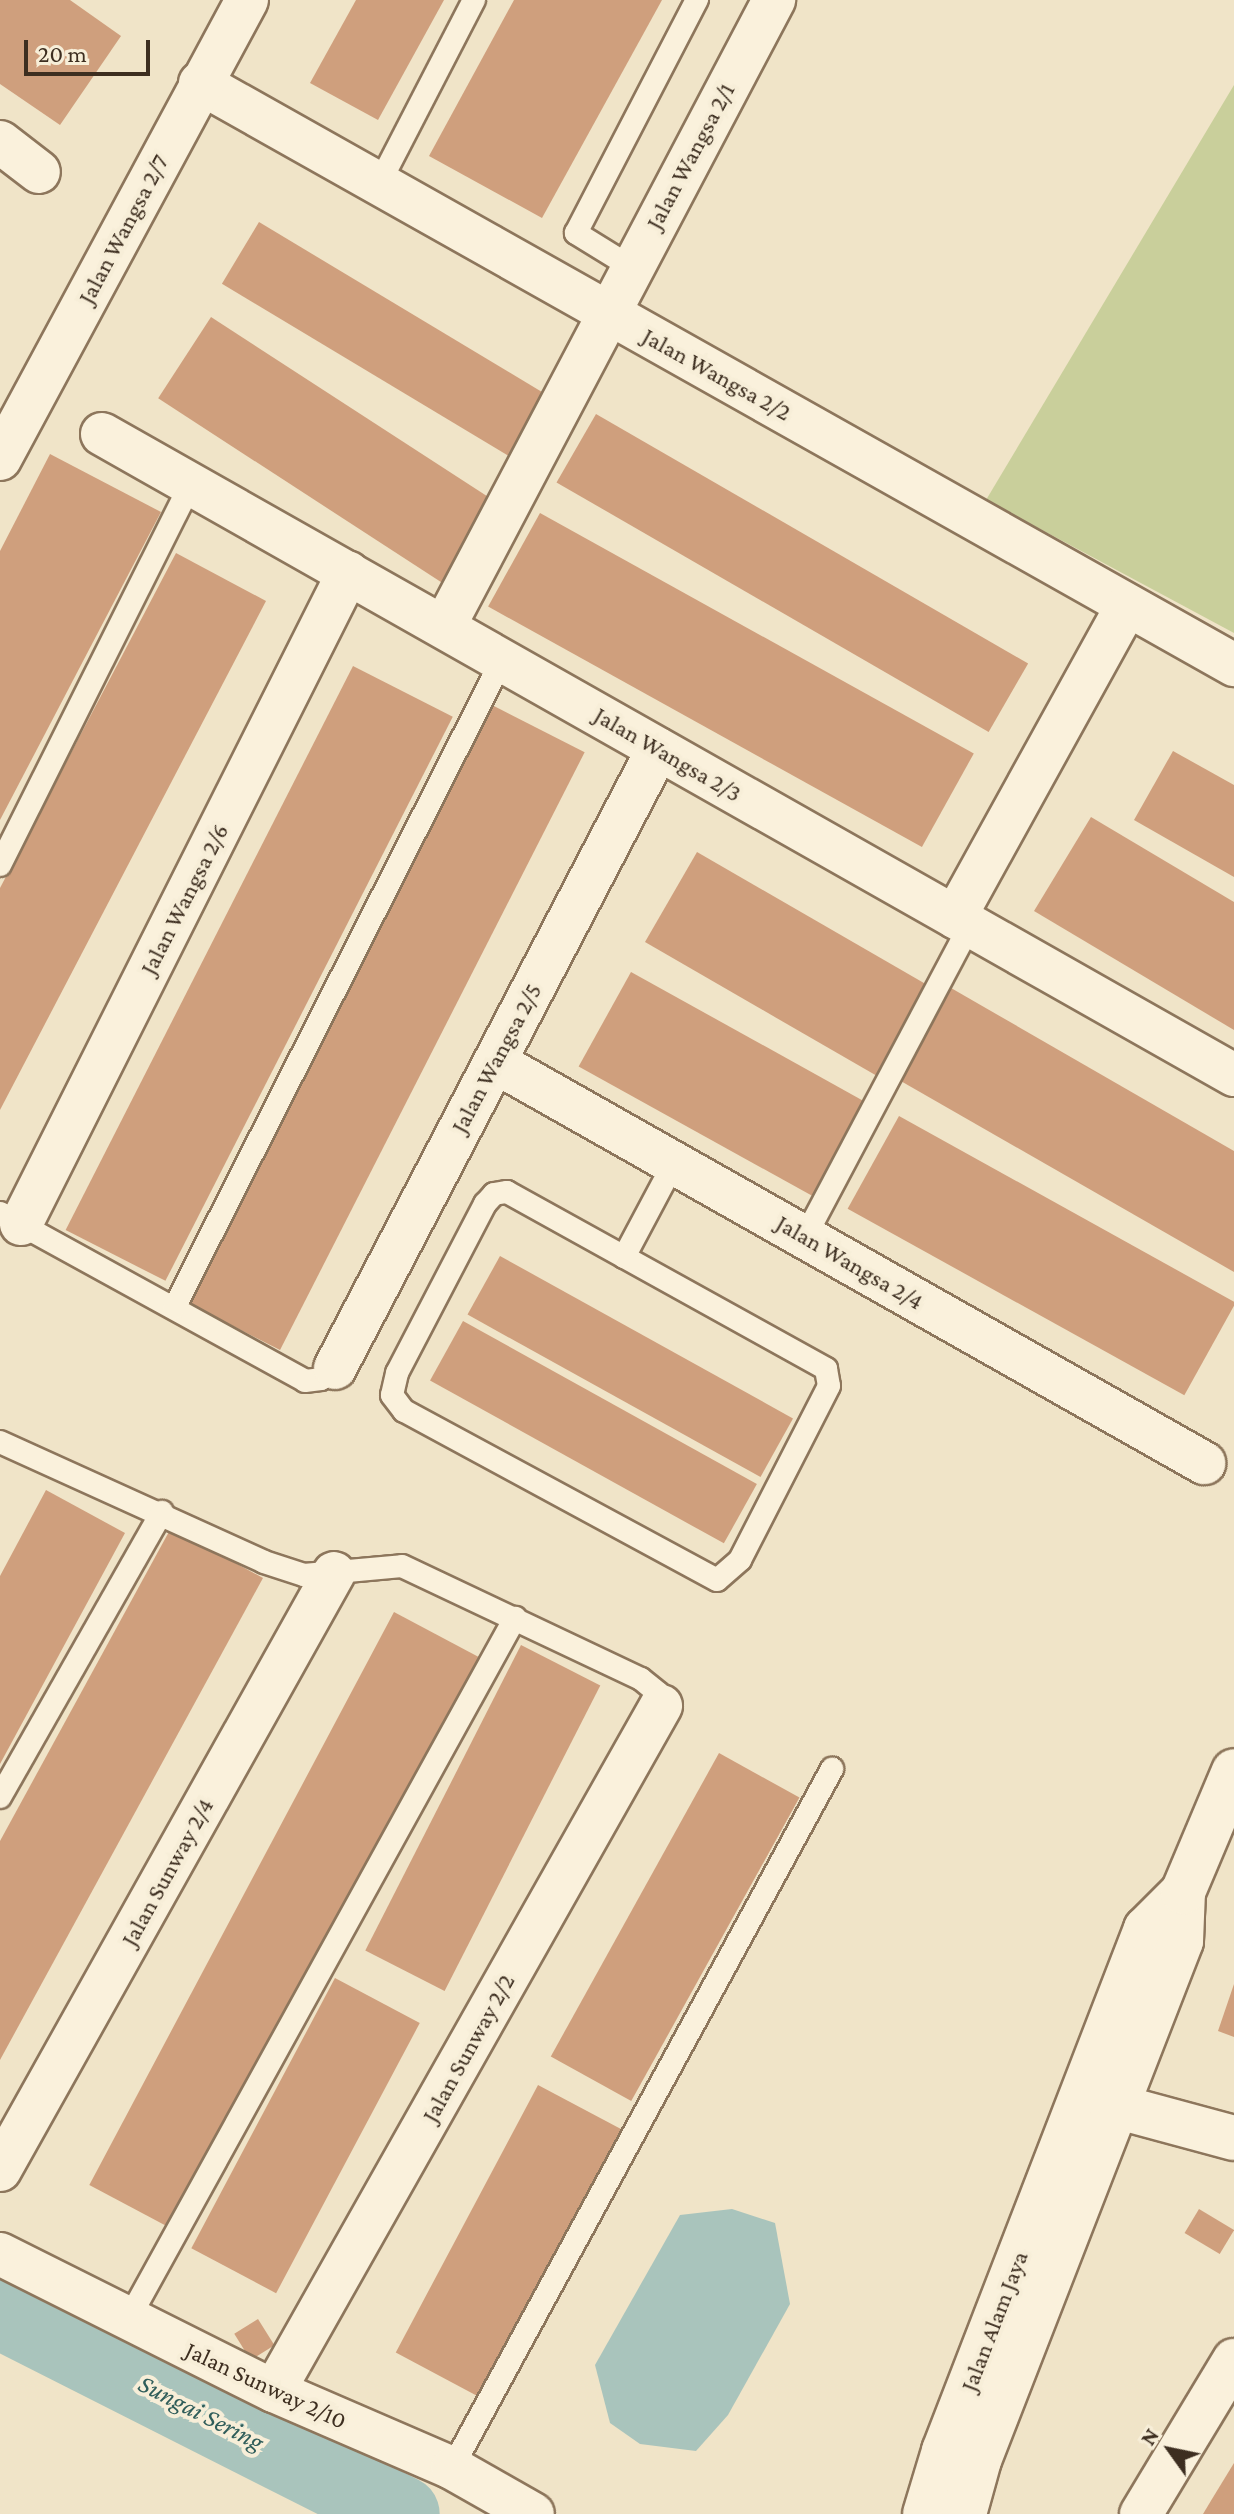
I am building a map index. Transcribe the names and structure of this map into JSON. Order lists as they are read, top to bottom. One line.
{"streets":{"street":["Jalan Wangsa 2/1","Jalan Wangsa 2/7","Jalan Wangsa 2/2","Jalan Wangsa 2/3","Jalan Wangsa 2/6","Jalan Wangsa 2/5","Jalan Wangsa 2/4","Jalan Sunway 2/4","Jalan Sunway 2/2","Jalan Alam Jaya","Jalan Sunway 2/10"]},"crossings":[["Jalan Wangsa 2/1","Jalan Wangsa 2/2"],["Jalan Wangsa 2/1","Jalan Wangsa 2/3"],["Jalan Wangsa 2/7","Jalan Wangsa 2/2"],["Jalan Wangsa 2/3","Jalan Wangsa 2/6"],["Jalan Wangsa 2/3","Jalan Wangsa 2/5"],["Jalan Wangsa 2/5","Jalan Wangsa 2/4"],["Jalan Sunway 2/2","Jalan Sunway 2/10"]],"water":["Sungai Sering"],"scale_bar":"20 m","north":"top left"}
